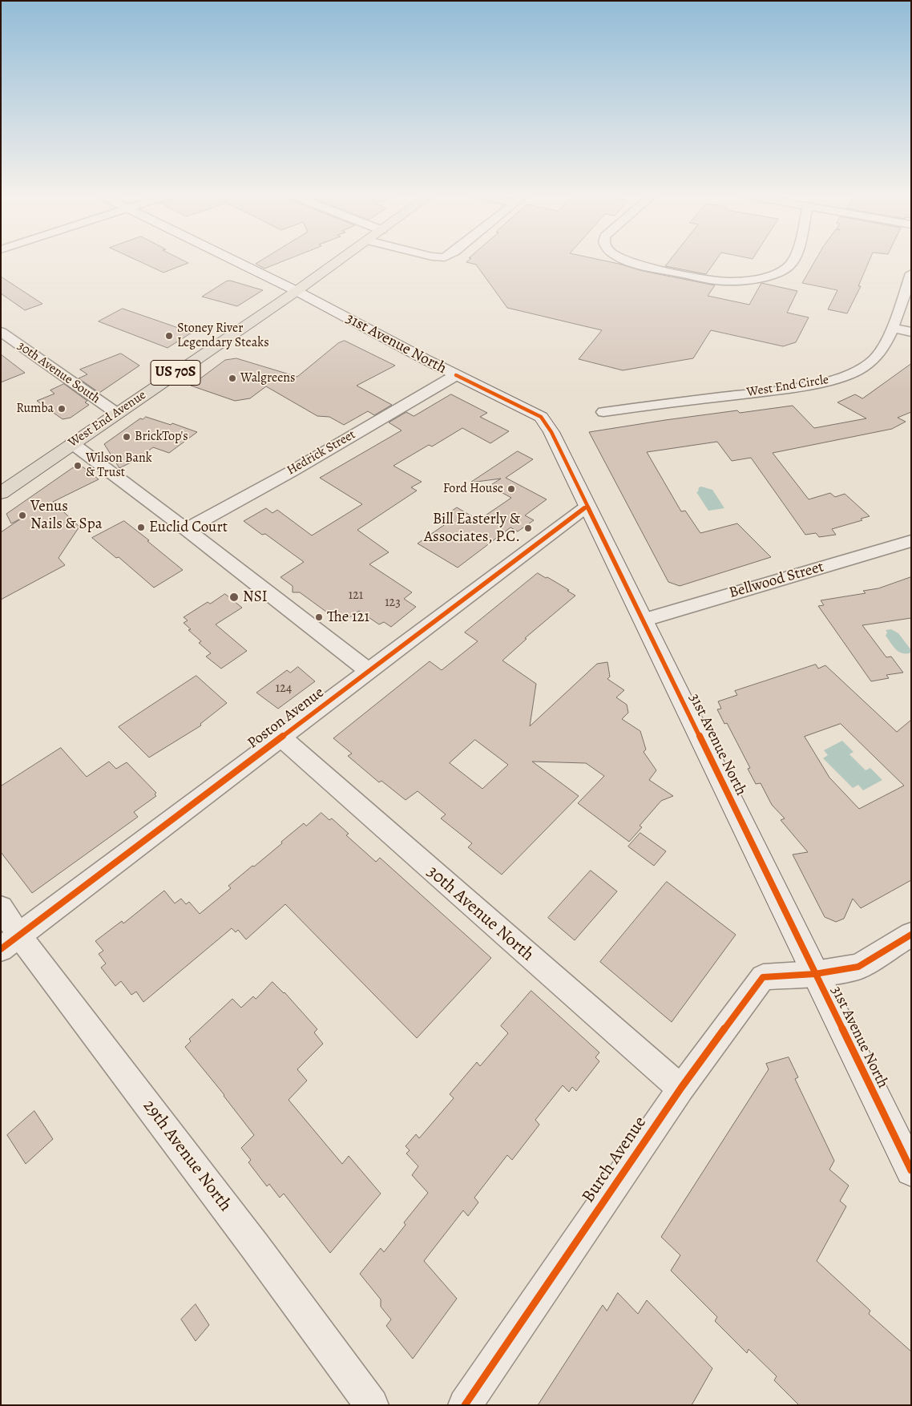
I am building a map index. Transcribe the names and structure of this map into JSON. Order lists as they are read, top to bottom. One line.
{"streets":{"main road":["31st Avenue North","US 70S","West End Avenue"],"street":["30th Avenue South","West End Circle","Hedrick Street","Bellwood Street","Poston Avenue","30th Avenue North","29th Avenue North","Burch Avenue"]},"crossings":[["31st Avenue North","West End Avenue"],["31st Avenue North","Hedrick Street"],["31st Avenue North","Bellwood Street"],["31st Avenue North","Poston Avenue"],["31st Avenue North","Burch Avenue"],["30th Avenue South","West End Avenue"],["Poston Avenue","30th Avenue North"],["Poston Avenue","29th Avenue North"],["30th Avenue North","Burch Avenue"]],"places":["Stoney River Legendary Steaks","Walgreens","Rumba","BrickTop's","Wilson Bank & Trust","Ford House","Venus Nails & Spa","Euclid Court","Bill Easterly & Associates, P.C.","NSI","The 121"],"house_numbers":["121","123","124"]}
